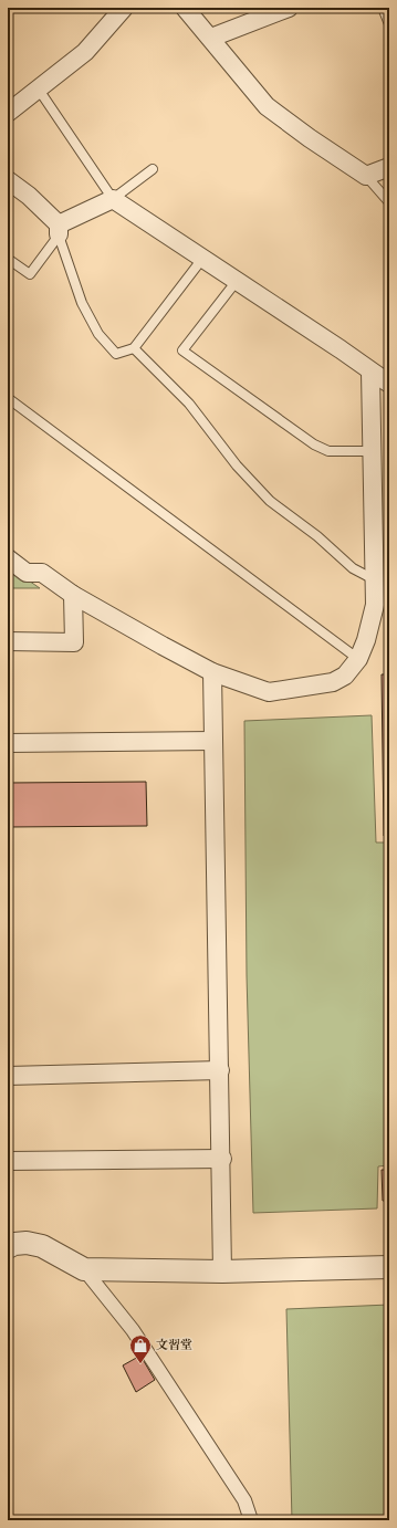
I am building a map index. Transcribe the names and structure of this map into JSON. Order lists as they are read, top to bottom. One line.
{"places":{"shop":["文習堂"]}}
